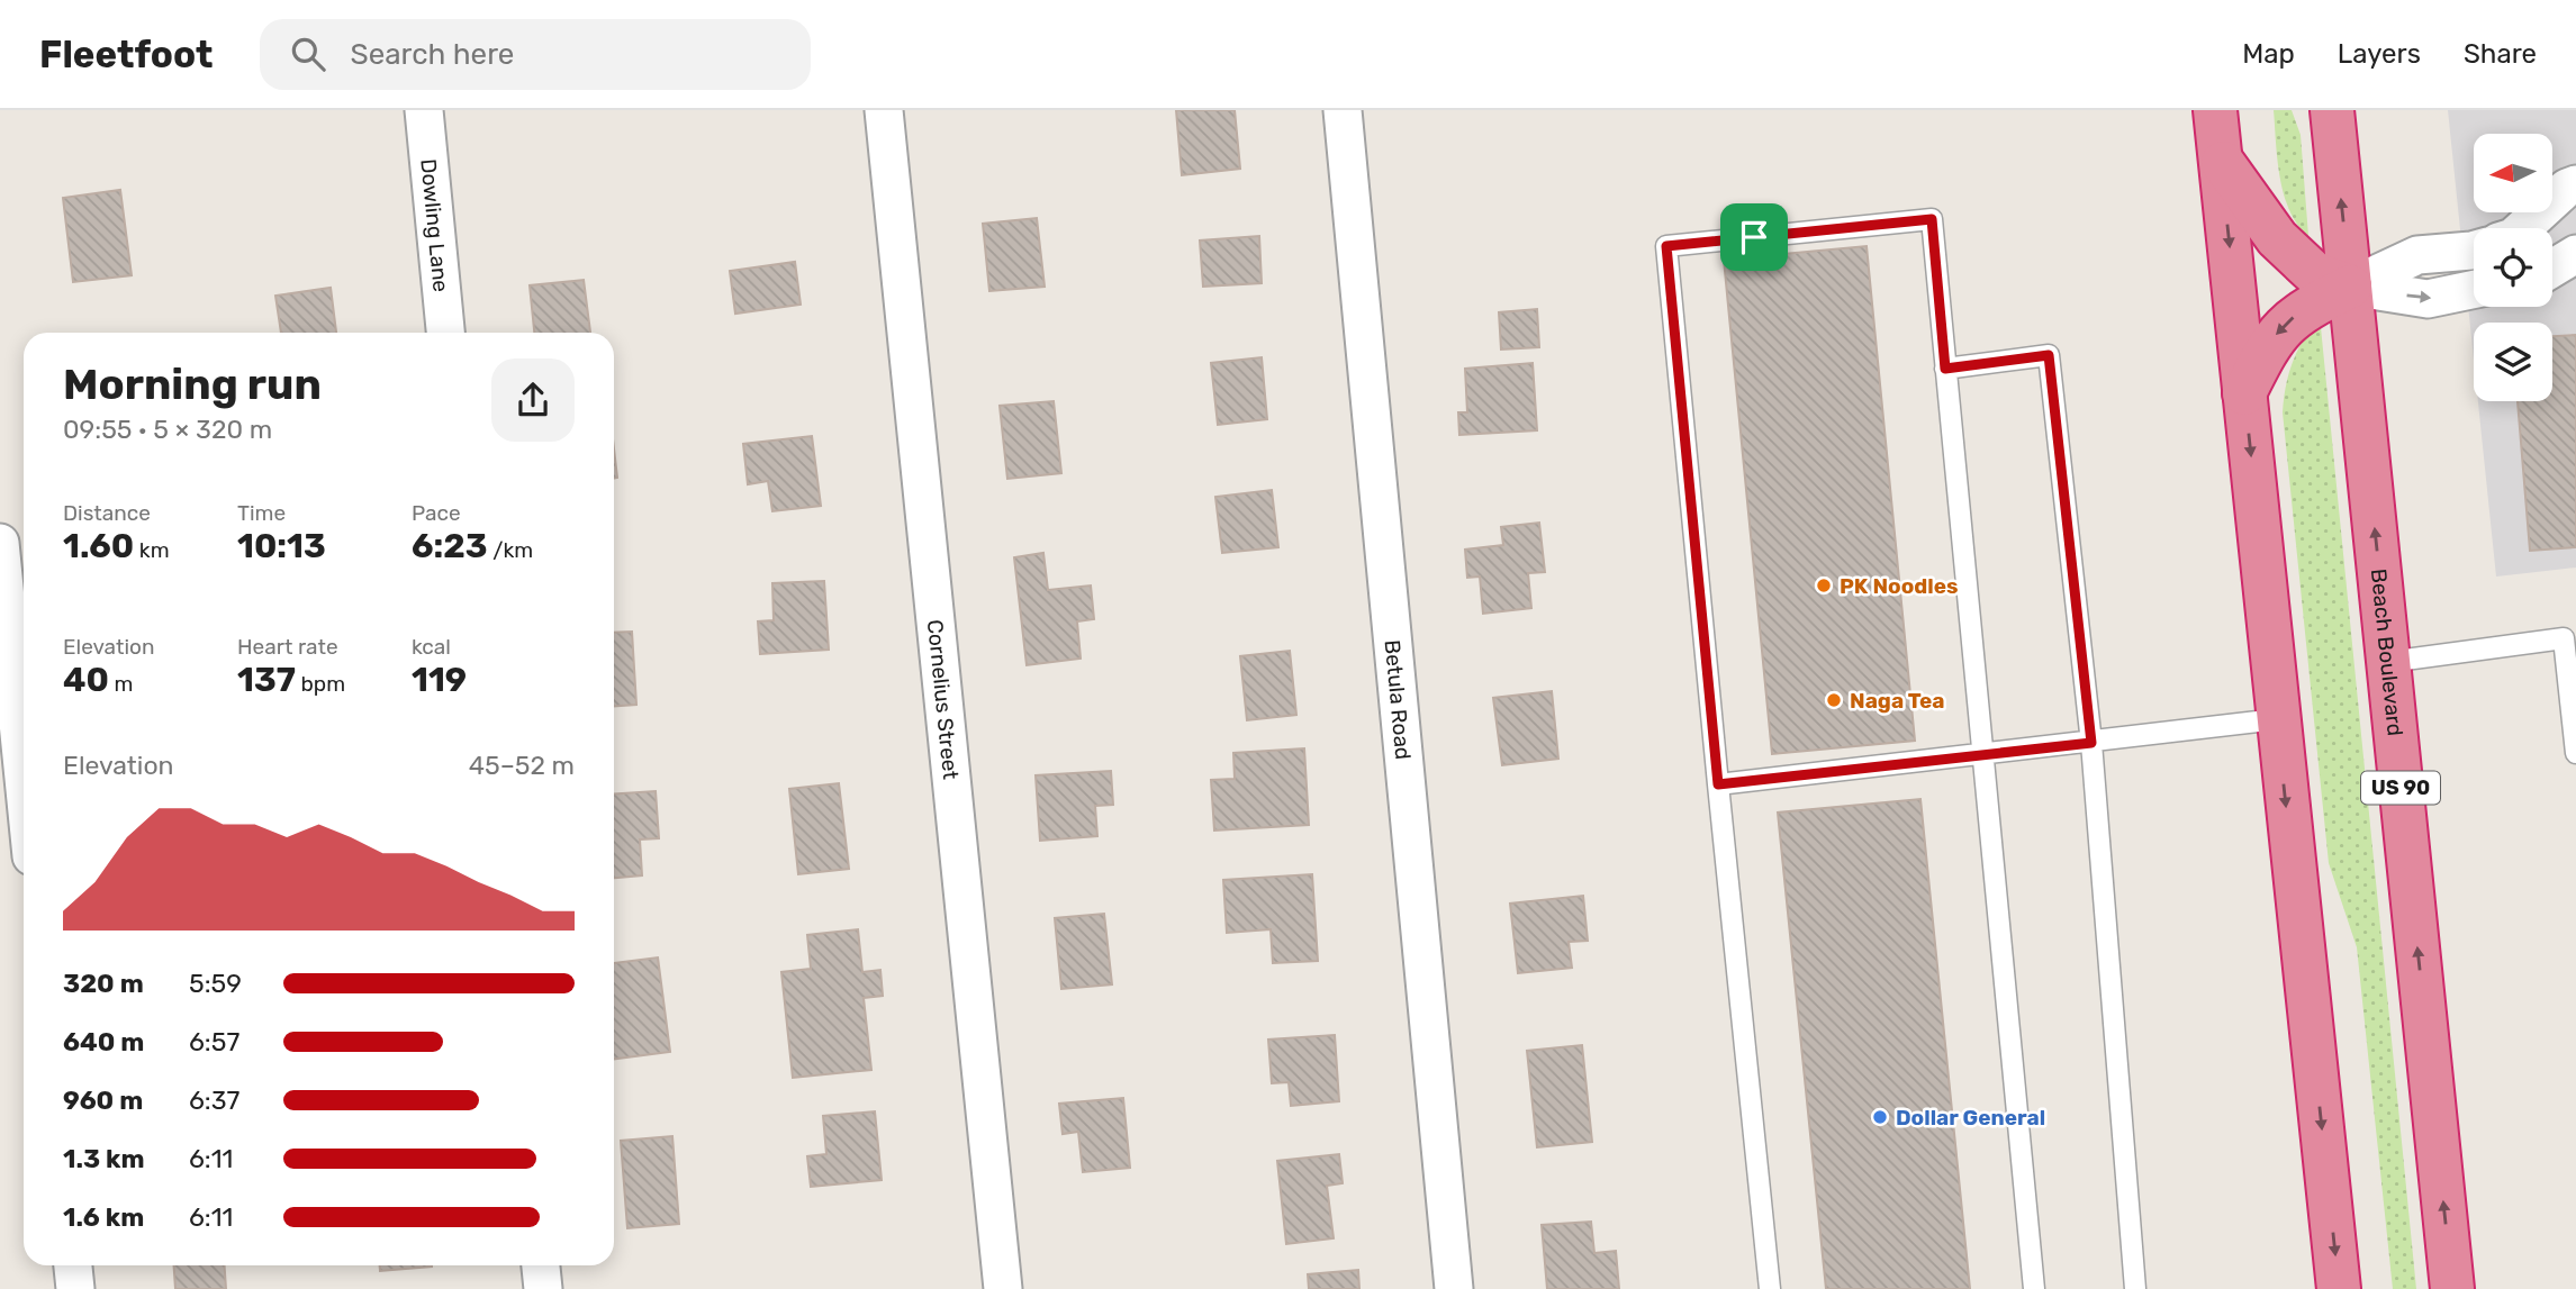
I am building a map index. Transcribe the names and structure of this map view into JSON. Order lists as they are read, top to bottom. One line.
{"streets":{"highway":["Beach Boulevard","US 90"],"street":["Dowling Lane","Cornelius Street","Betula Road"]},"places":["PK Noodles","Naga Tea","Dollar General"],"north":"left","page":{"header":"Fleetfoot","search":"Search here","nav":["Map","Layers","Share"],"heading":["Morning run","09:55 · 5 × 320 m"],"stats":[["Distance","1.60 km"],["Time","10:13"],["Pace","6:23 /km"],["Elevation","40 m"],["Heart rate","137 bpm"],["kcal","119"]],"chart":["Elevation","45–52 m"],"list":[{"name":"320 m","note":"5:59"},{"name":"640 m","note":"6:57"},{"name":"960 m","note":"6:37"},{"name":"1.3 km","note":"6:11"},{"name":"1.6 km","note":"6:11"}]}}
